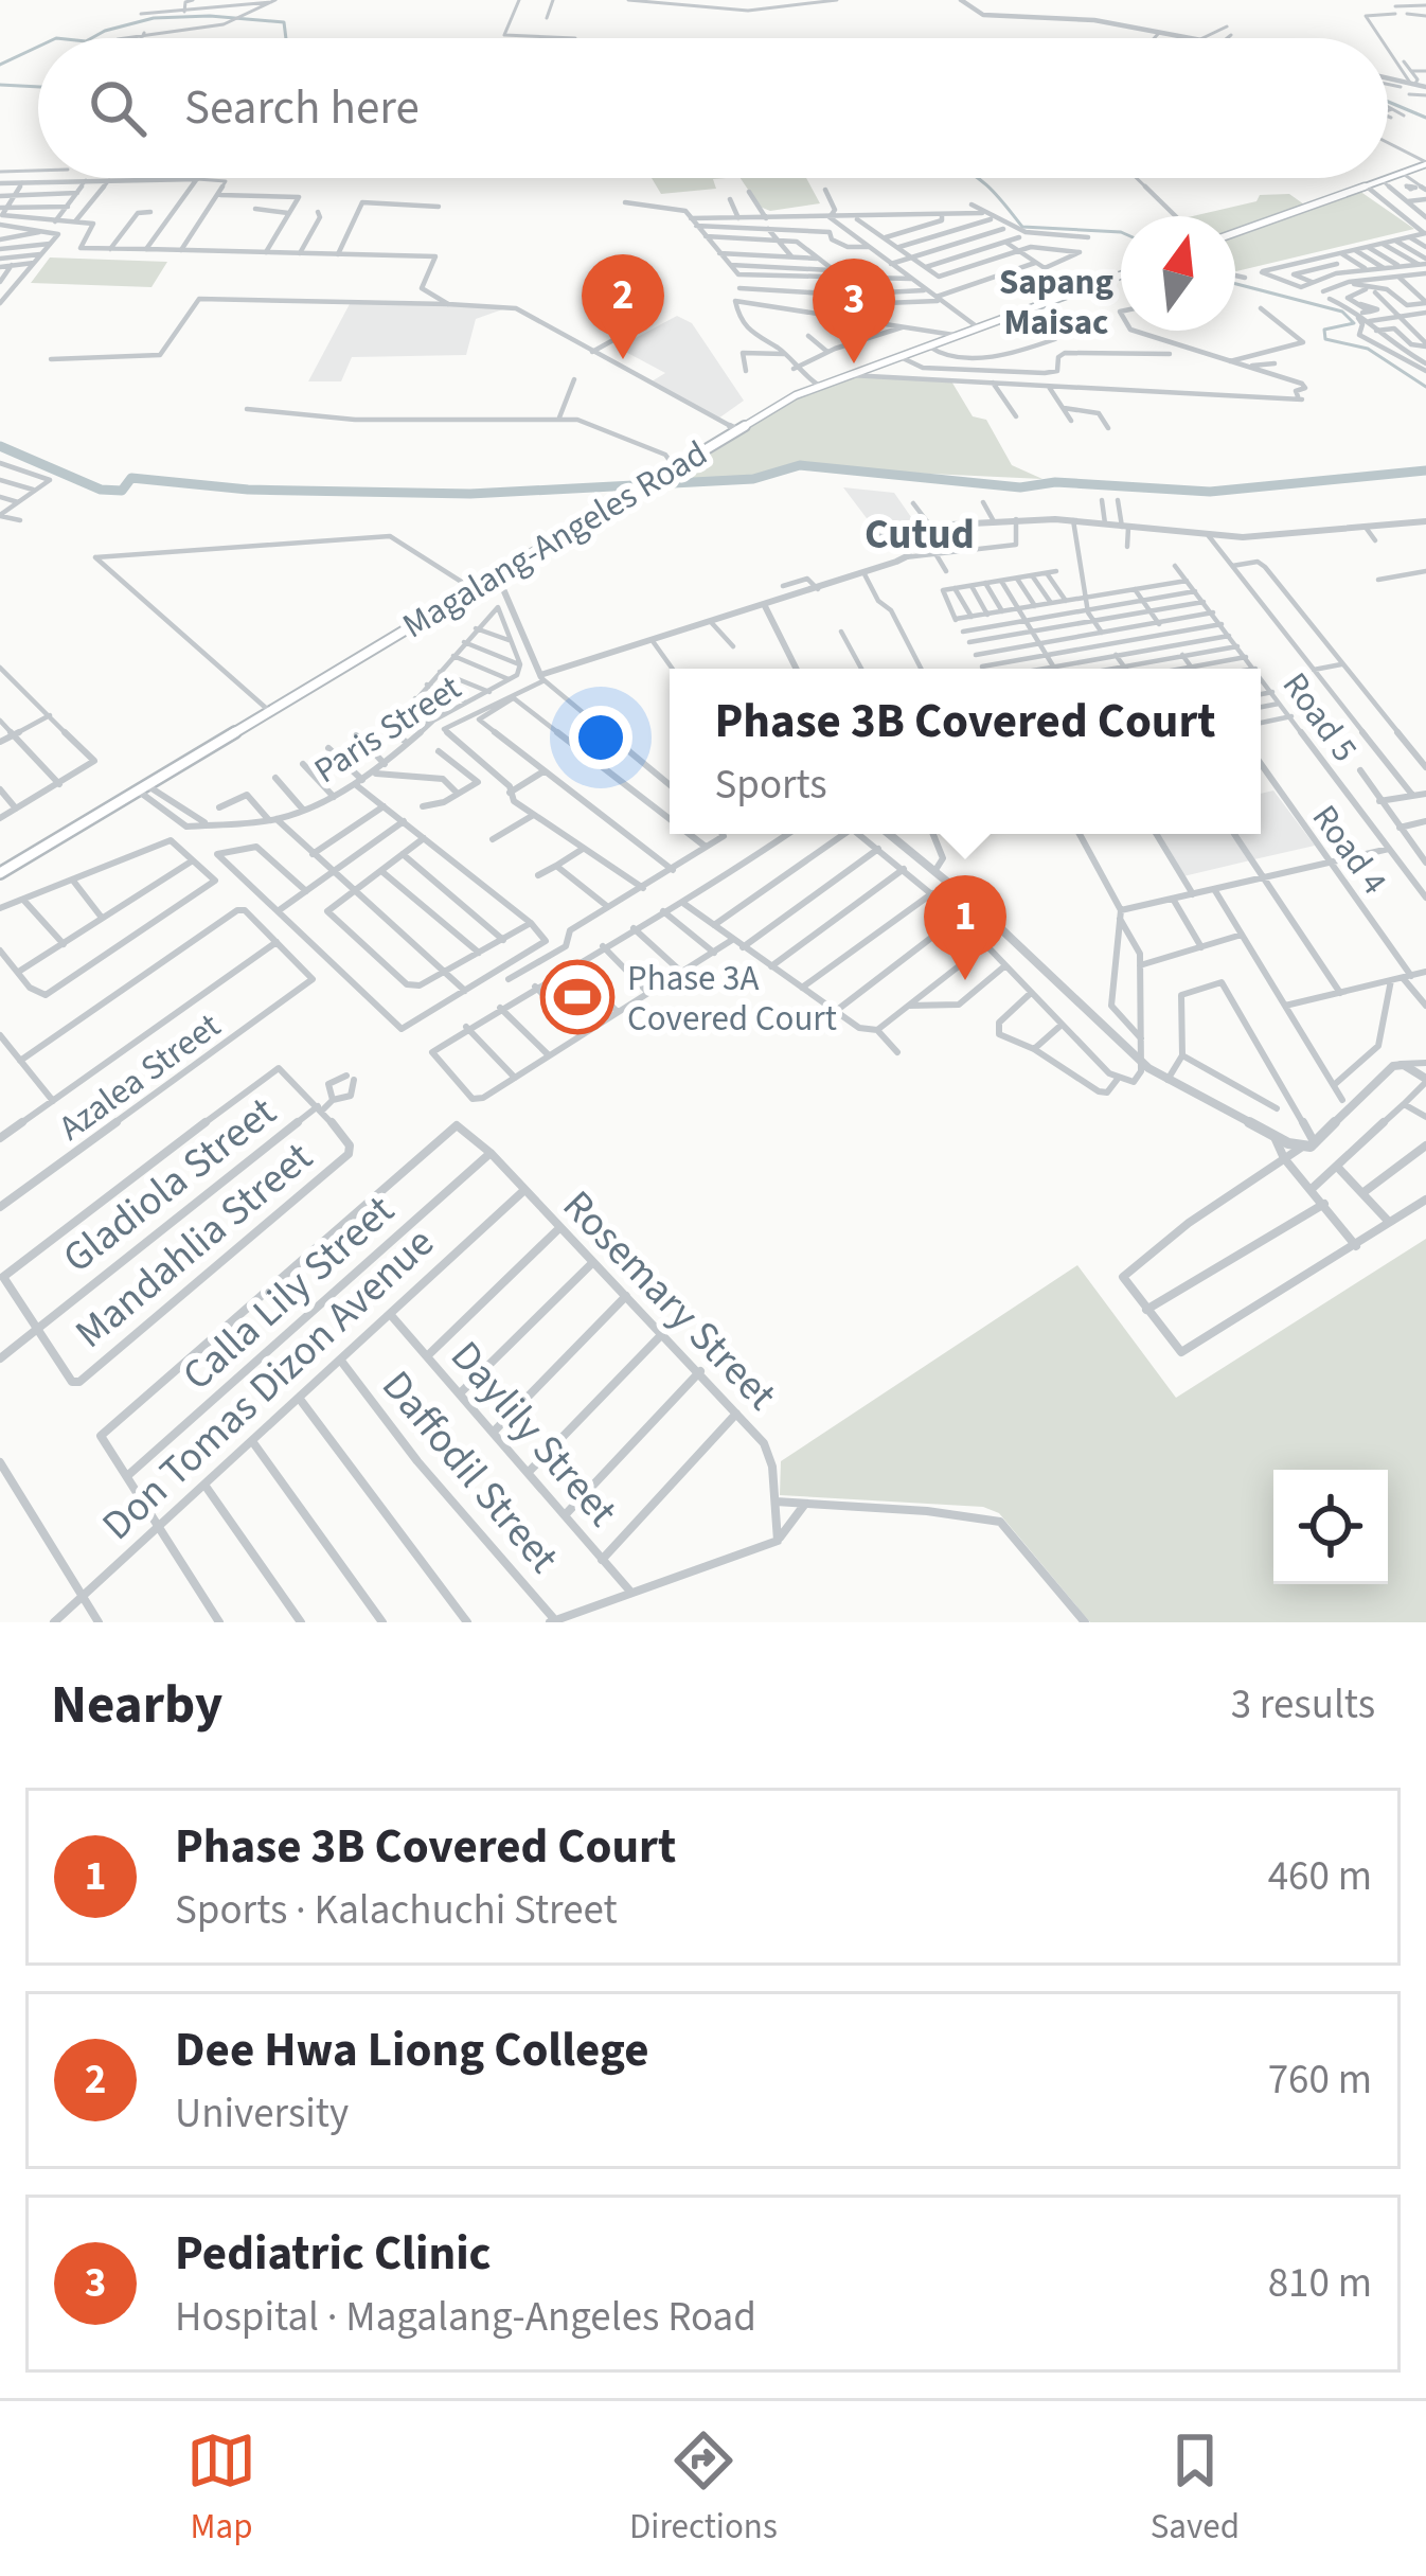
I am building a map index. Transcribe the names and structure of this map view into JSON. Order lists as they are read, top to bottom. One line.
{"streets":{"main road":["Magalang-Angeles Road"],"street":["Road 5","Paris Street","Road 4","Azalea Street","Gladiola Street","Mandahlia Street","Calla Lily Street","Rosemary Street","Don Tomas Dizon Avenue","Daylily Street","Daffodil Street"]},"crossings":[["Magalang-Angeles Road","Paris Street"],["Gladiola Street","Mandahlia Street"],["Calla Lily Street","Rosemary Street"],["Rosemary Street","Don Tomas Dizon Avenue"],["Don Tomas Dizon Avenue","Daylily Street"],["Don Tomas Dizon Avenue","Daffodil Street"]],"districts":["Sapang Maisac","Cutud"],"places":{"sports":["Phase 3A Covered Court"]},"north":"top","page":{"search":"Search here","pins":["2","3","1"],"popup":["Phase 3B Covered Court","Sports"],"heading":["Nearby","3 results"],"list":[{"mark":"1","name":"Phase 3B Covered Court","note":"Sports · Kalachuchi Street","value":"460 m"},{"mark":"2","name":"Dee Hwa Liong College","note":"University","value":"760 m"},{"mark":"3","name":"Pediatric Clinic","note":"Hospital · Magalang-Angeles Road","value":"810 m"}],"nav":["Map","Directions","Saved"]}}
